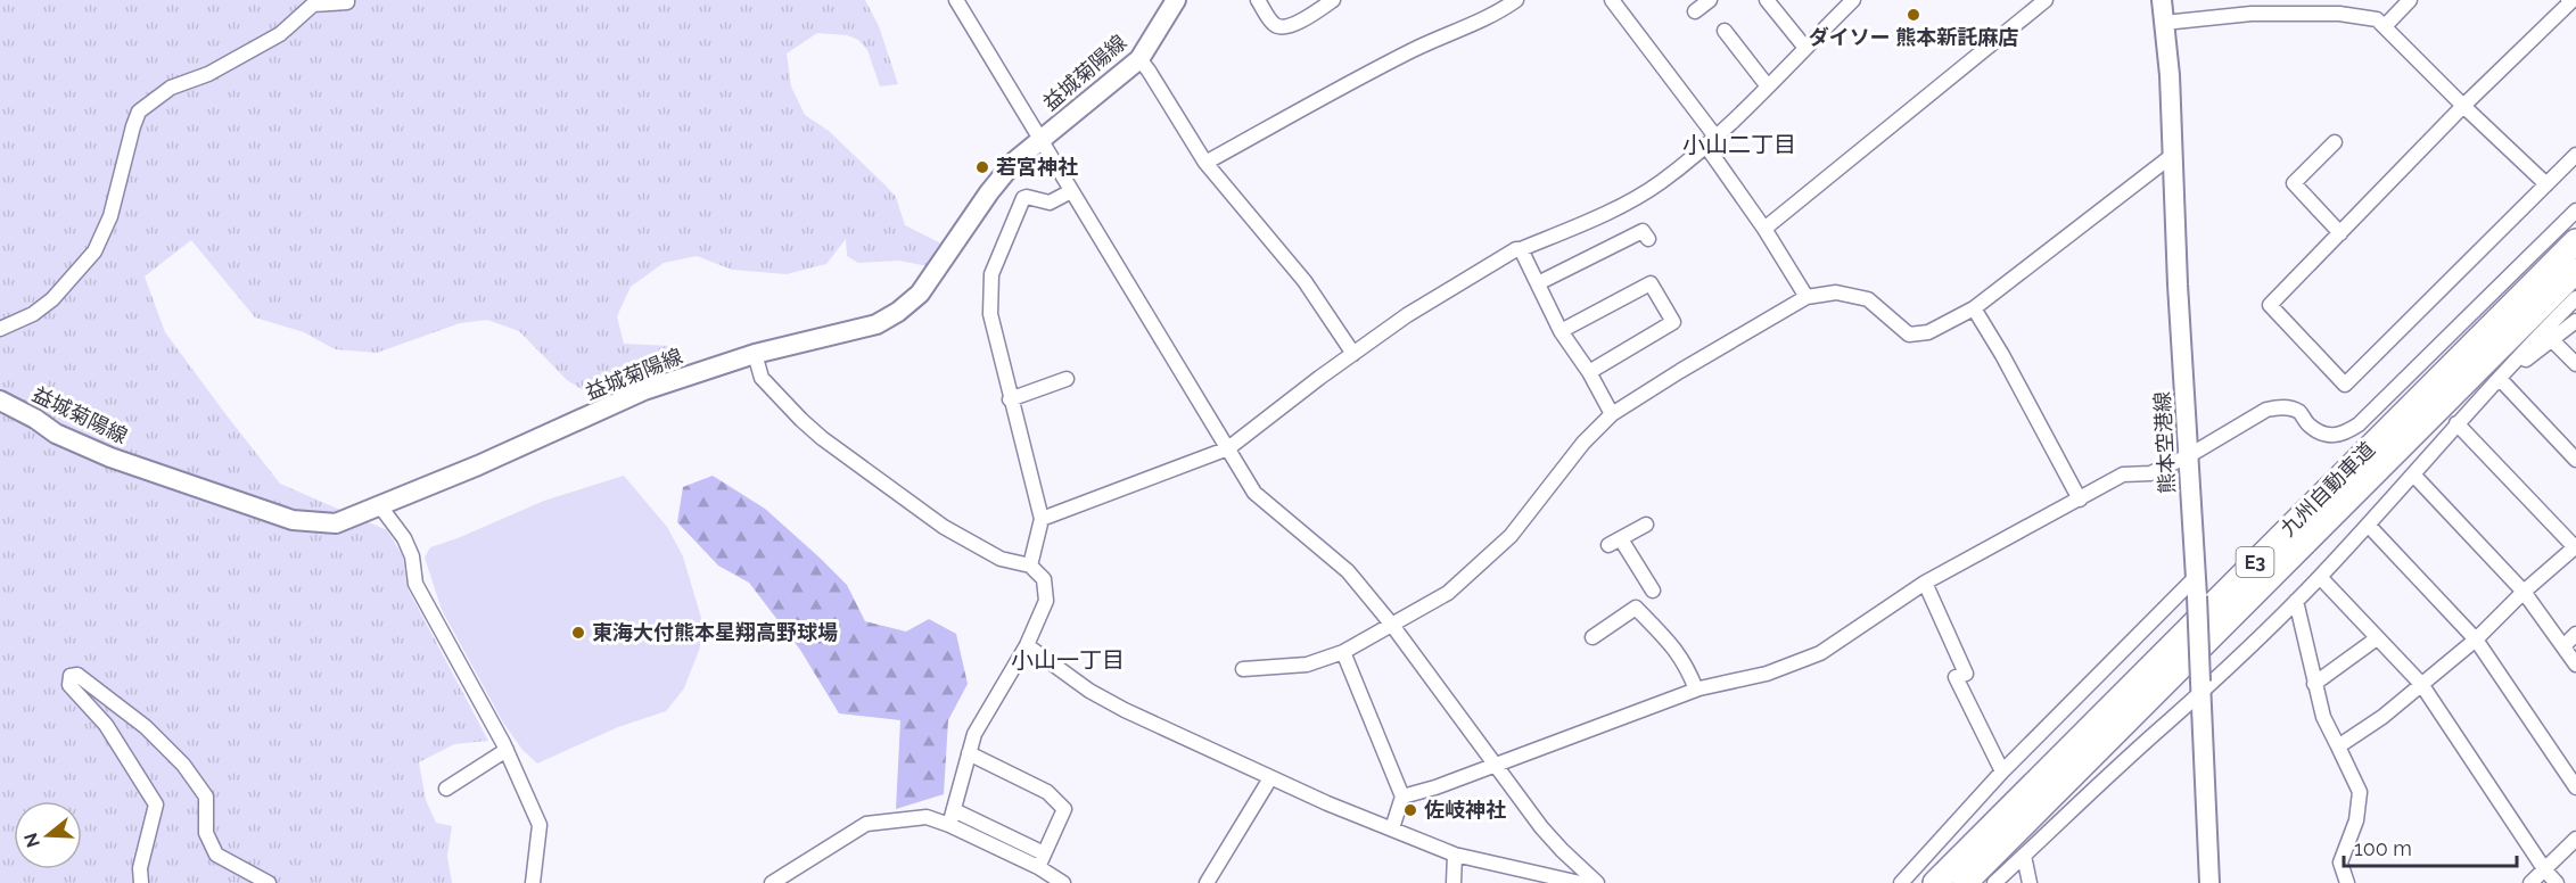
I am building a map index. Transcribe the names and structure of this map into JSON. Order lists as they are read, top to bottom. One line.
{"streets":{"highway":["九州自動車道","E3"],"main road":["益城菊陽線","熊本空港線"]},"districts":["小山二丁目","小山一丁目"],"places":["ダイソー 熊本新託麻店","若宮神社","東海大付熊本星翔高野球場","佐岐神社"],"scale_bar":"100 m","north":"left"}
